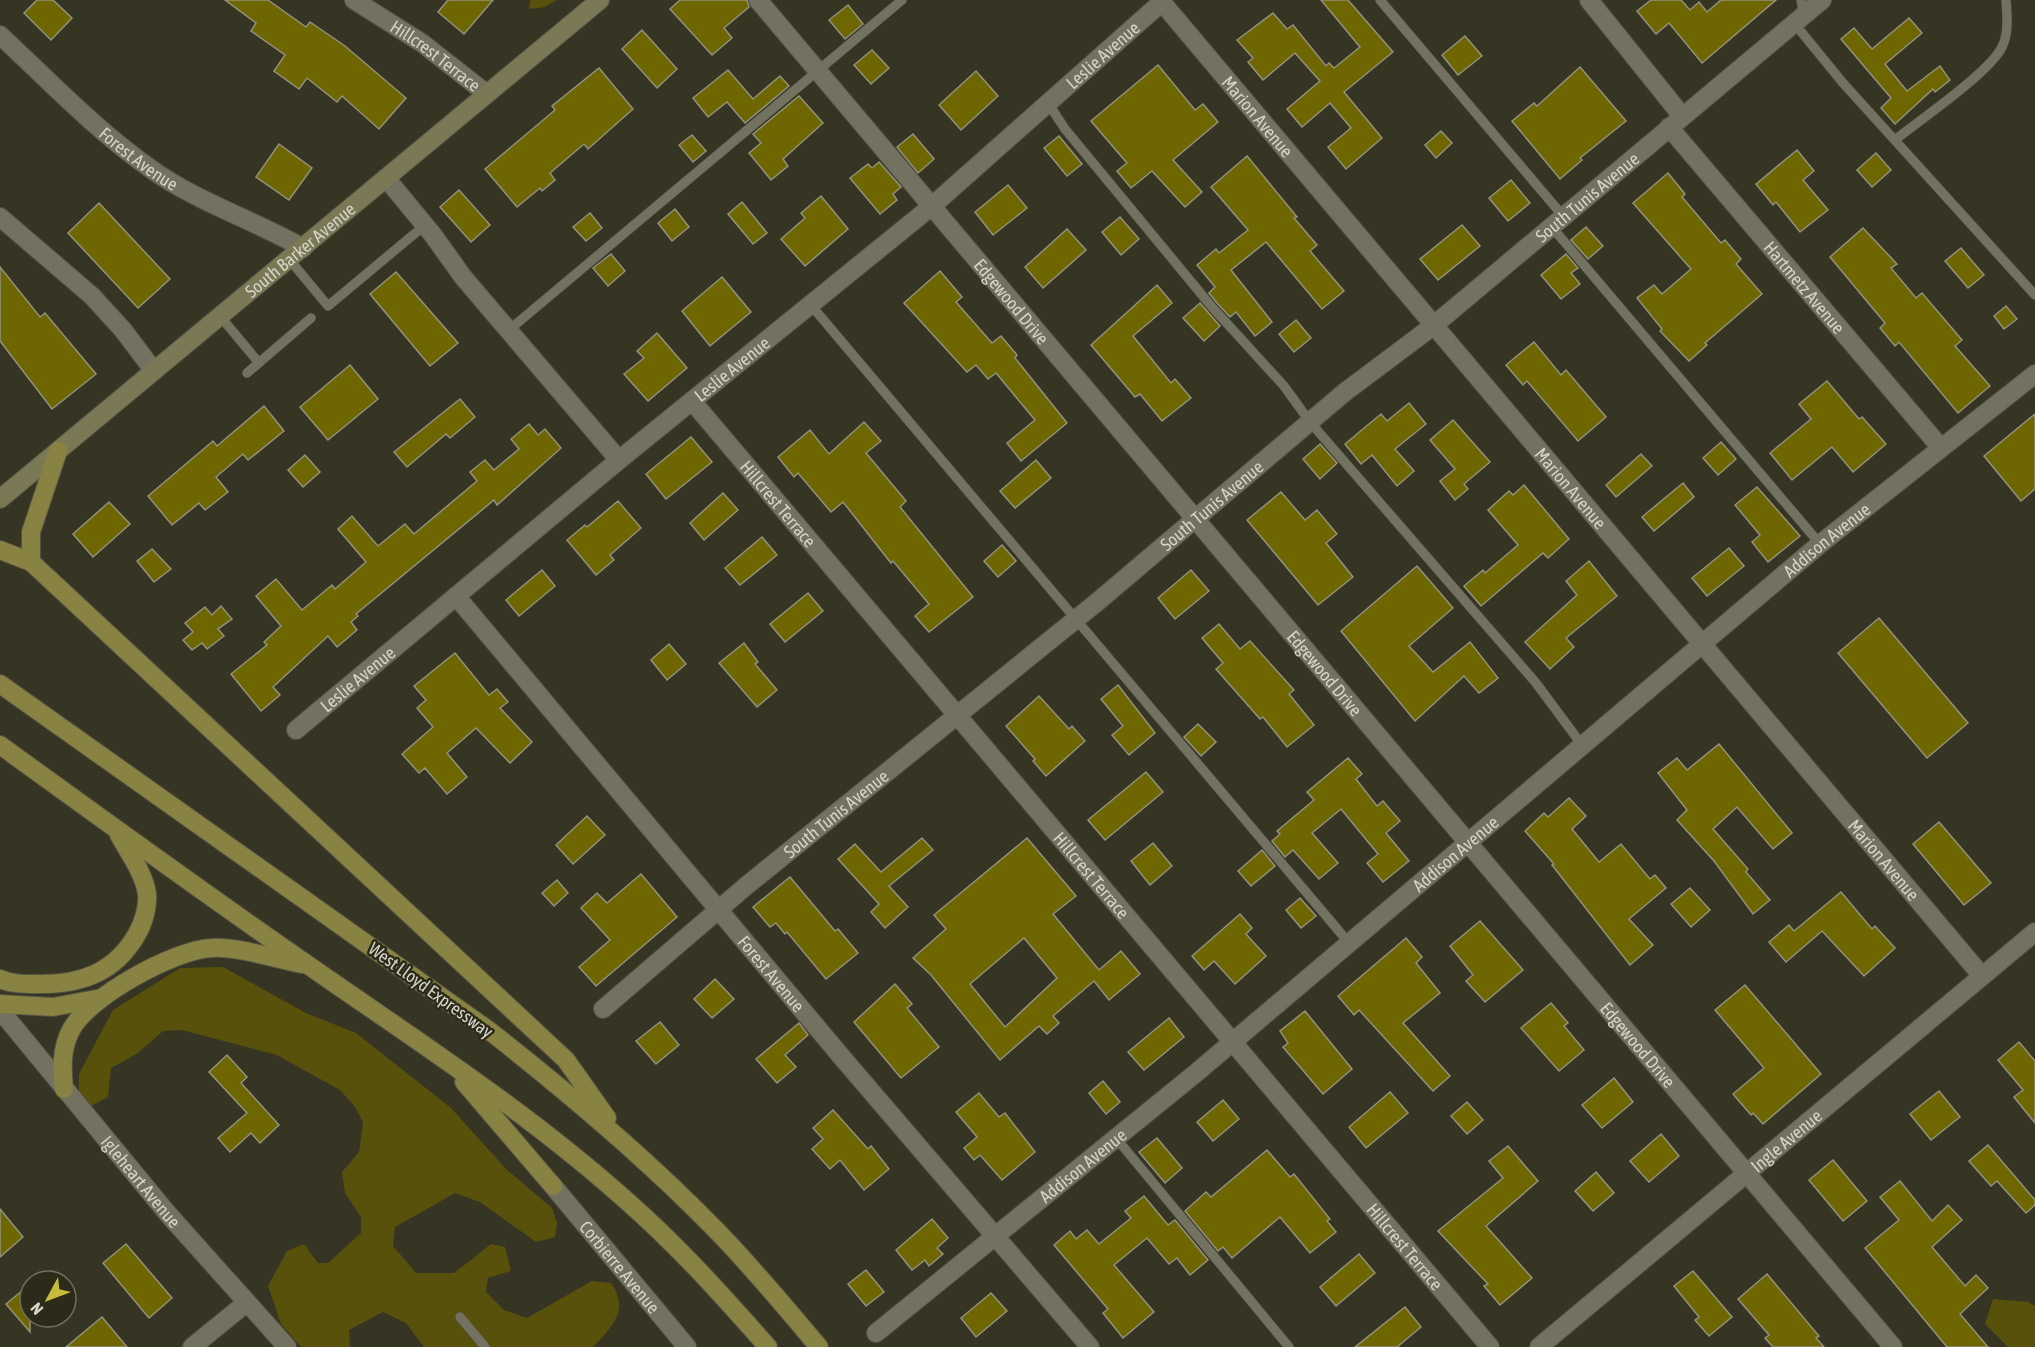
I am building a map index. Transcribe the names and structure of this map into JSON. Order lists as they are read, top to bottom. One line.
{"streets":{"highway":["West Lloyd Expressway"],"main road":["South Barker Avenue"],"street":["Leslie Avenue","Hillcrest Terrace","Marion Avenue","Forest Avenue","South Tunis Avenue","Hartmetz Avenue","Edgewood Drive","Addison Avenue","Ingle Avenue","Igleheart Avenue","Corbierre Avenue"]},"crossings":[["Leslie Avenue","Hillcrest Terrace"],["Leslie Avenue","Marion Avenue"],["Leslie Avenue","Forest Avenue"],["Leslie Avenue","Edgewood Drive"],["Hillcrest Terrace","South Tunis Avenue"],["Hillcrest Terrace","South Barker Avenue"],["Hillcrest Terrace","Addison Avenue"],["Marion Avenue","South Tunis Avenue"],["Marion Avenue","Addison Avenue"],["Marion Avenue","Ingle Avenue"],["Forest Avenue","South Tunis Avenue"],["Forest Avenue","South Barker Avenue"],["Forest Avenue","Addison Avenue"],["South Tunis Avenue","Hartmetz Avenue"],["South Tunis Avenue","Edgewood Drive"],["Hartmetz Avenue","Addison Avenue"],["Edgewood Drive","Addison Avenue"],["Edgewood Drive","Ingle Avenue"]],"north":"bottom left"}
